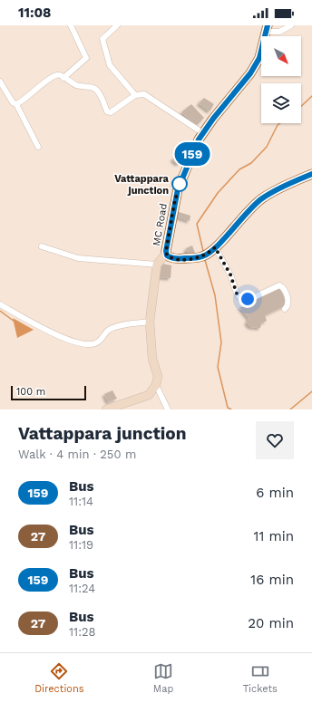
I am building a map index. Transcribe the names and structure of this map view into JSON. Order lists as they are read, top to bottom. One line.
{"streets":{"main road":["MC Road"]},"places":["Vattappara junction"],"lines":["bus line 159"],"scale_bar":"100 m","north":"bottom right","page":{"status":"11:08","on_map":"159","scale":"100 m","heading":["Vattappara junction","Walk · 4 min · 250 m"],"list":[{"mark":"159","name":"Bus","note":"11:14","value":"6 min"},{"mark":"27","name":"Bus","note":"11:19","value":"11 min"},{"mark":"159","name":"Bus","note":"11:24","value":"16 min"},{"mark":"27","name":"Bus","note":"11:28","value":"20 min"}],"tabs":["Directions","Map","Tickets"]}}
